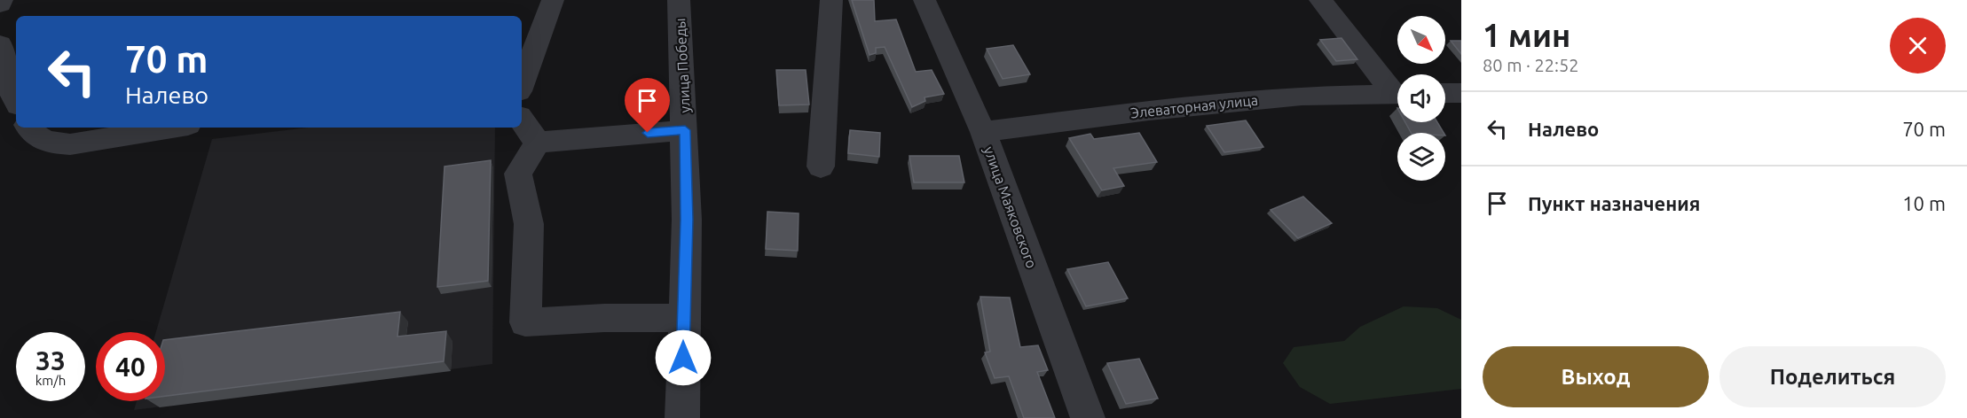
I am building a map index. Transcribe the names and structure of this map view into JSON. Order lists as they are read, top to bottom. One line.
{"streets":{"street":["улица Победы","Элеваторная улица","улица Маяковского"]},"crossings":[["Элеваторная улица","улица Маяковского"]],"north":"bottom right","page":{"heading":["1 мин","80 m · 22:52"],"turn":["70 m","Налево"],"list":[{"name":"Налево","value":"70 m"},{"name":"Пункт назначения","value":"10 m"}],"speed":"33 km/h","limit":"40","buttons":["Выход","Поделиться"]}}
